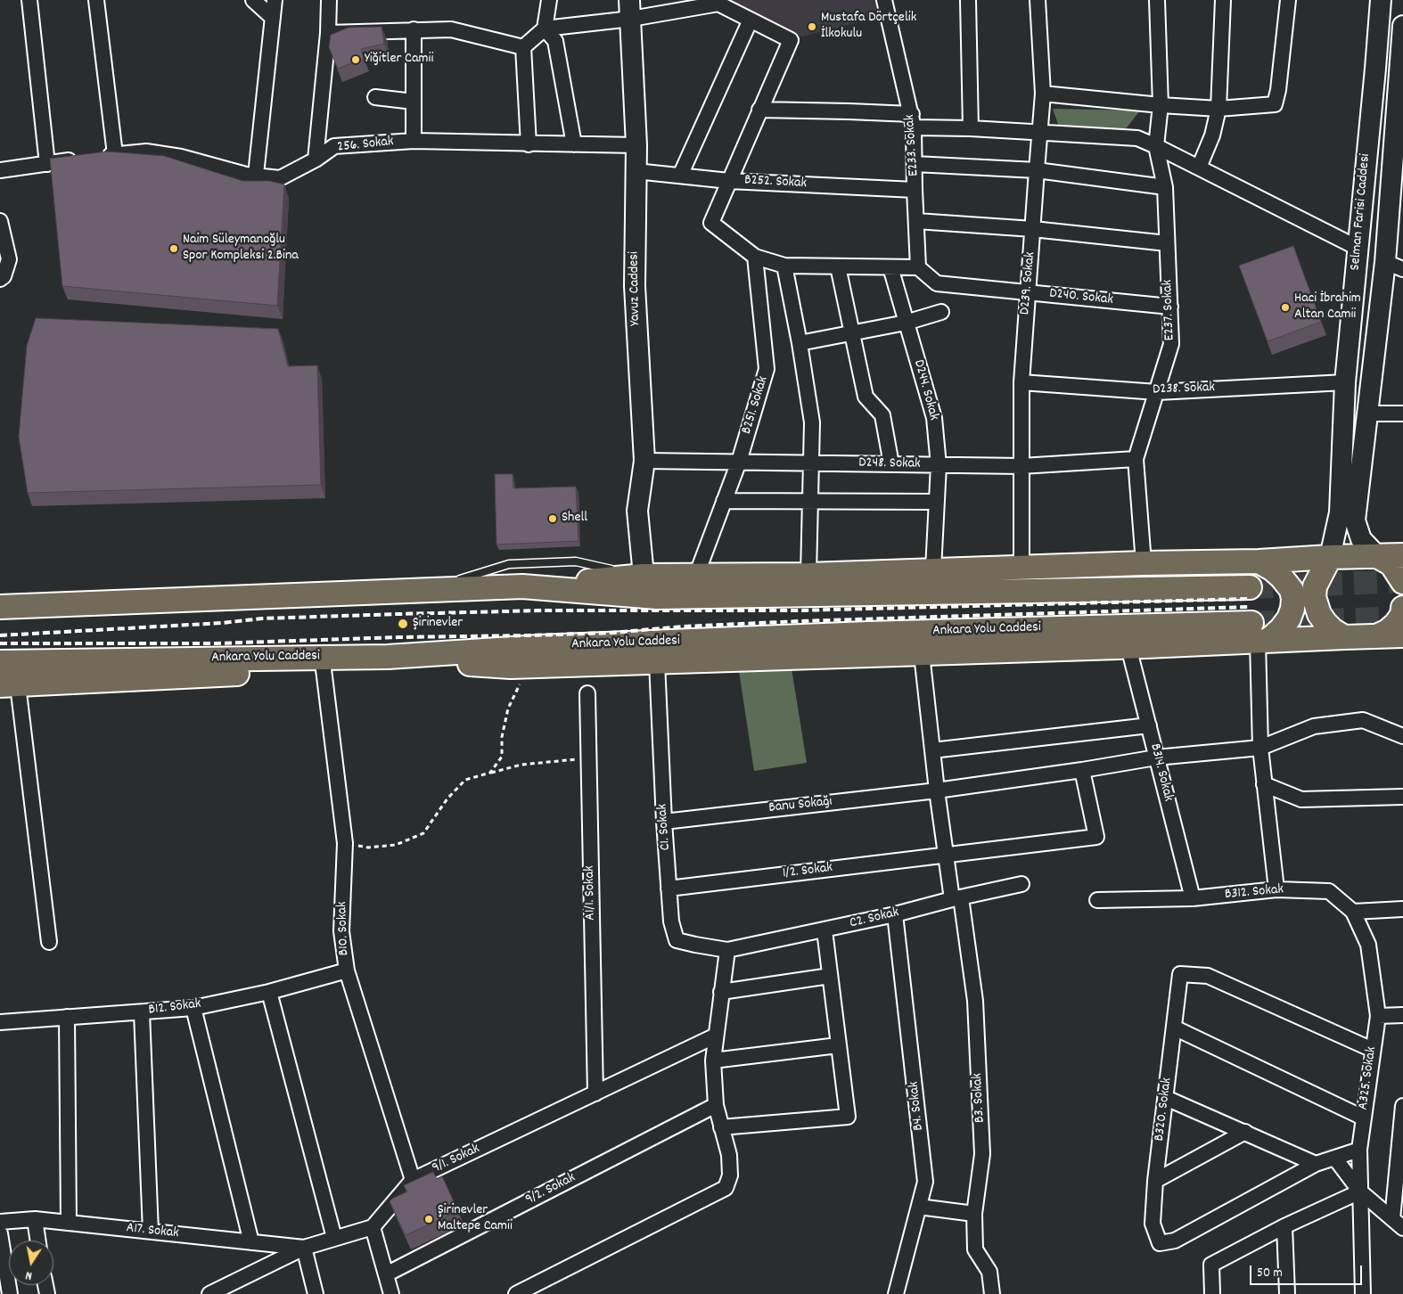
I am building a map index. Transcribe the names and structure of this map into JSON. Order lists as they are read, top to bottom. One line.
{"streets":{"highway":["Ankara Yolu Caddesi"],"main road":["Selman Farisi Caddesi","Yavuz Caddesi"],"street":["256. Sokak","E233. Sokak","B252. Sokak","D239. Sokak","D240. Sokak","E237. Sokak","D238. Sokak","D244. Sokak","B251. Sokak","D248. Sokak","B314. Sokak","Banu Sokağı","C1. Sokak","1/2. Sokak","A1/1. Sokak","B312. Sokak","C2. Sokak","B10. Sokak","B12. Sokak","A325. Sokak","B3. Sokak","B4. Sokak","B320. Sokak","9/1. Sokak","9/2. Sokak","A17. Sokak"]},"crossings":[["256. Sokak","Yavuz Caddesi"],["E233. Sokak","B252. Sokak"],["E233. Sokak","D240. Sokak"],["B252. Sokak","Yavuz Caddesi"],["Selman Farisi Caddesi","D238. Sokak"],["D239. Sokak","D240. Sokak"],["D239. Sokak","D238. Sokak"],["D239. Sokak","D248. Sokak"],["Yavuz Caddesi","D248. Sokak"],["D240. Sokak","E237. Sokak"],["E237. Sokak","D238. Sokak"],["E237. Sokak","D248. Sokak"],["D244. Sokak","D248. Sokak"],["B251. Sokak","D248. Sokak"],["B314. Sokak","Banu Sokağı"],["B314. Sokak","B312. Sokak"],["Banu Sokağı","C1. Sokak"],["Banu Sokağı","1/2. Sokak"],["Banu Sokağı","B3. Sokak"],["C1. Sokak","1/2. Sokak"],["C1. Sokak","C2. Sokak"],["1/2. Sokak","B3. Sokak"],["A1/1. Sokak","9/1. Sokak"],["B312. Sokak","A325. Sokak"],["C2. Sokak","B3. Sokak"],["C2. Sokak","B4. Sokak"],["B10. Sokak","B12. Sokak"],["B10. Sokak","9/1. Sokak"],["A325. Sokak","B320. Sokak"]],"places":["Mustafa Dörtçelik İlkokulu","Yiğitler Camii","Naim Süleymanoğlu Spor Kompleksi 2.Bina","Haci İbrahim Altan Camii","Shell","Şirinevler","Şirinevler Maltepe Camii"],"scale_bar":"50 m","north":"bottom"}
